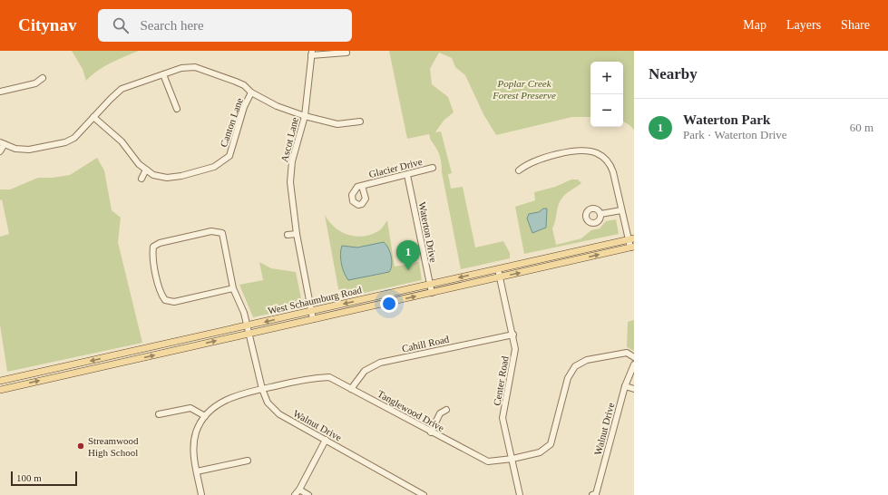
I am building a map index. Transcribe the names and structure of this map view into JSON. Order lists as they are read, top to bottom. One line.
{"streets":{"main road":["West Schaumburg Road"],"street":["Canton Lane","Ascot Lane","Glacier Drive","Waterton Drive","Cahill Road","Center Road","Tanglewood Drive","Walnut Drive"]},"crossings":[["Ascot Lane","West Schaumburg Road"],["Glacier Drive","Waterton Drive"],["Waterton Drive","West Schaumburg Road"],["West Schaumburg Road","Center Road"],["West Schaumburg Road","Walnut Drive"],["Cahill Road","Center Road"],["Cahill Road","Tanglewood Drive"],["Center Road","Tanglewood Drive"],["Tanglewood Drive","Walnut Drive"]],"parks":["Poplar Creek Forest Preserve"],"places":["Streamwood High School"],"scale_bar":"100 m","page":{"header":"Citynav","search":"Search here","nav":["Map","Layers","Share"],"heading":"Nearby","map_buttons":["+","−"],"list":[{"mark":"1","name":"Waterton Park","note":"Park · Waterton Drive","value":"60 m"}],"pins":"1","scale":"100 m"}}
